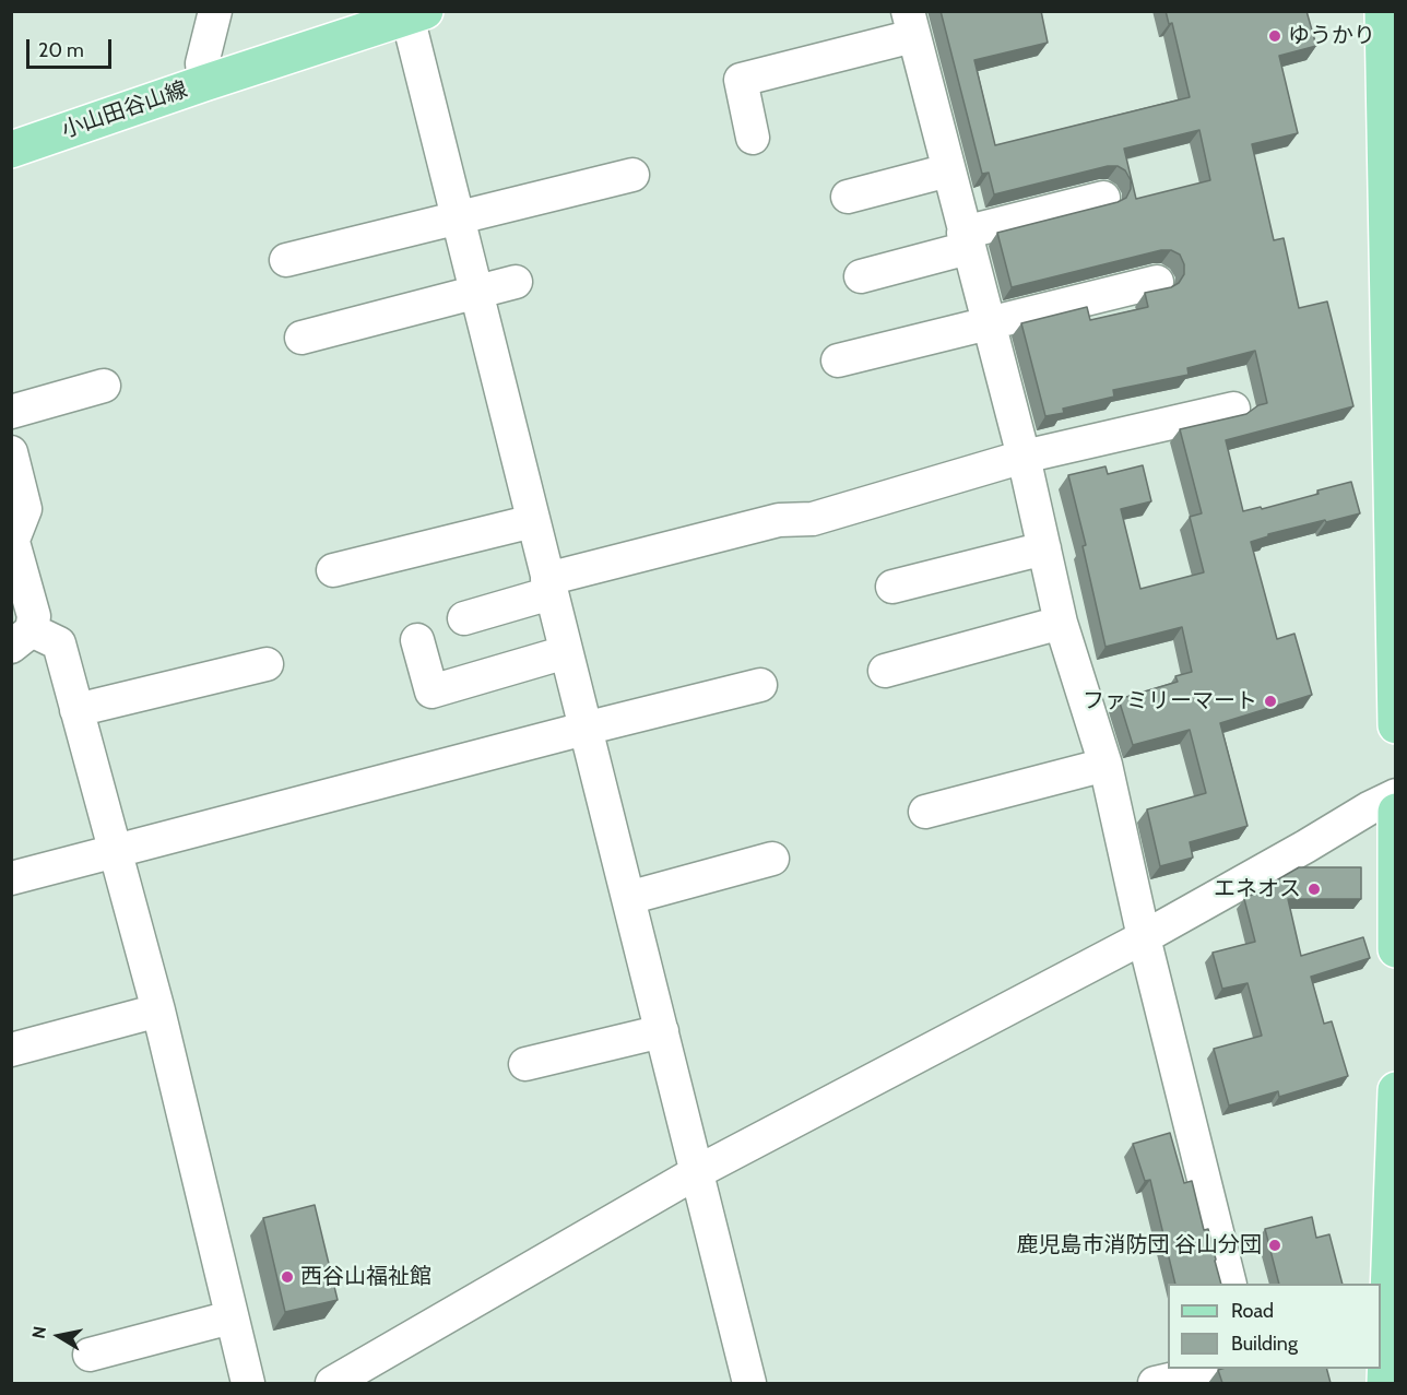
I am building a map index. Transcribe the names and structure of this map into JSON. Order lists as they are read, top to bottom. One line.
{"streets":{"main road":["小山田谷山線"]},"places":["ゆうかり","ファミリーマート","エネオス","鹿児島市消防団 谷山分団","西谷山福祉館"],"legend":["Road","Building"],"scale_bar":"20 m","north":"left"}
